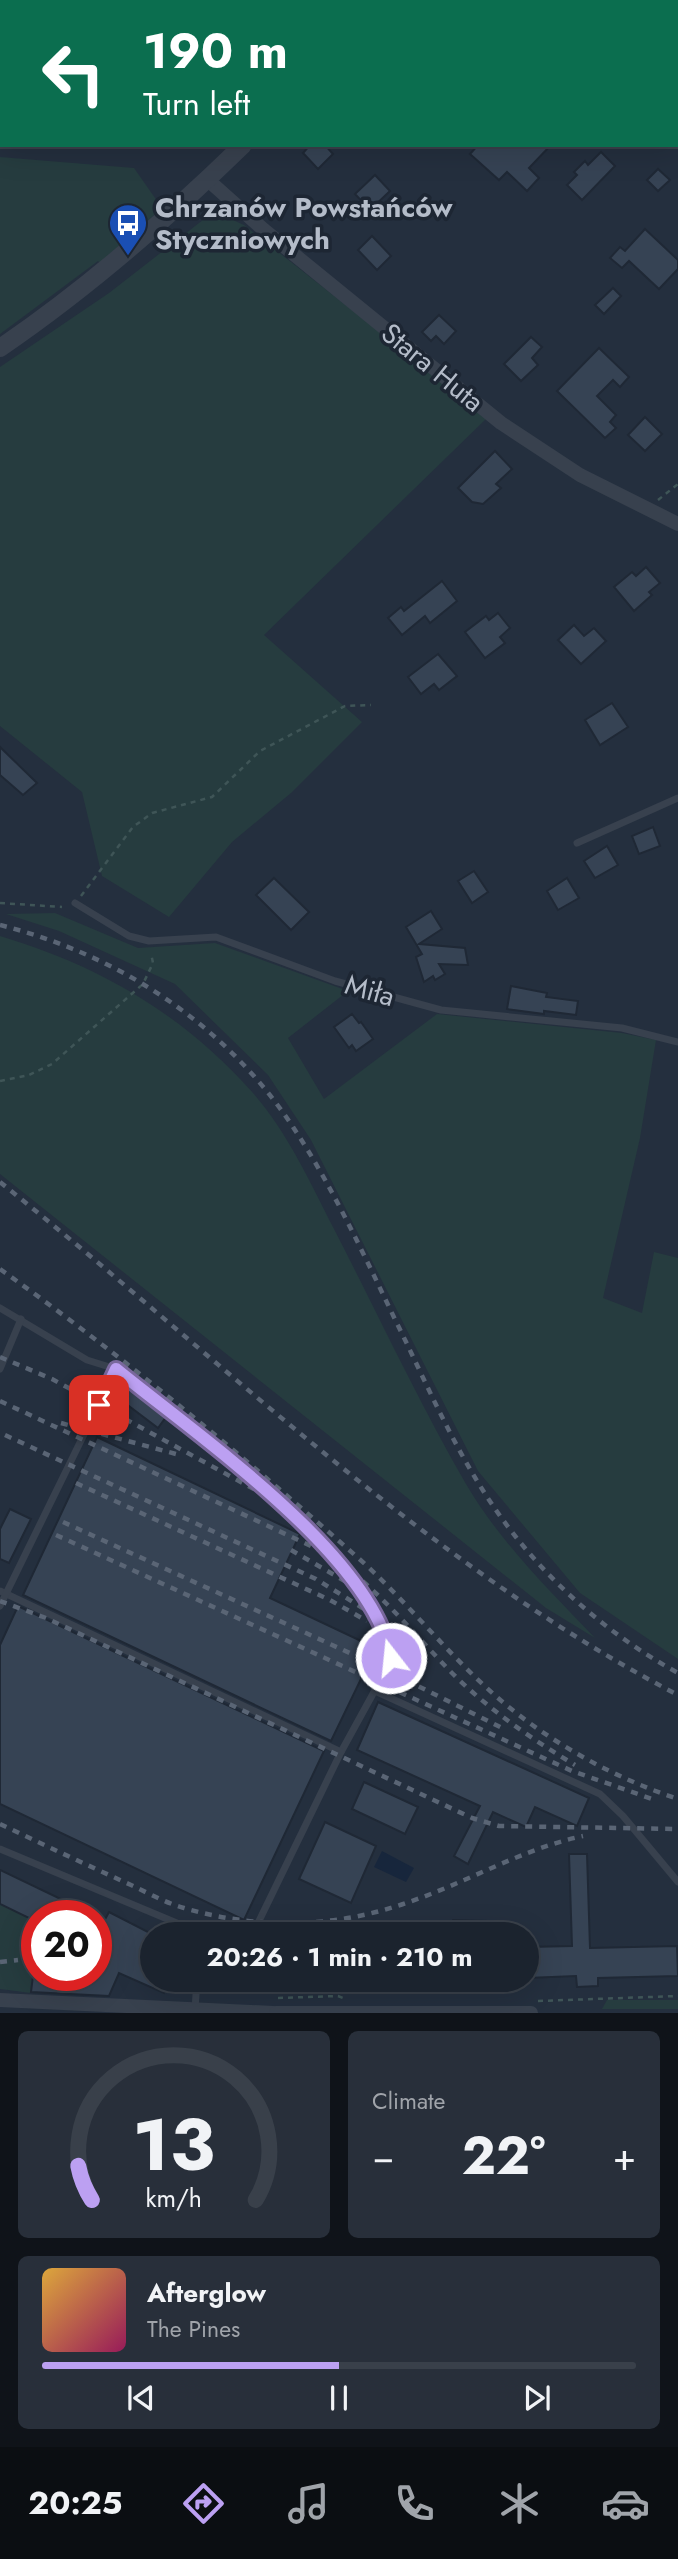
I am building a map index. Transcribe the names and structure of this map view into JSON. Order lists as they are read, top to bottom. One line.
{"streets":{"street":["Stara Huta"],"lane":["Miła"]},"places":{"bus stop":["Chrzanów Powstańców Styczniowych"]},"page":{"turn":["190 m","Turn left"],"limit":"20","trip":"20:26 · 1 min · 210 m","tile":"Climate","heat":["−","22°","+"],"song":["Afterglow","The Pines"],"tabs":"20:25","gauge":["13","km/h"]}}
